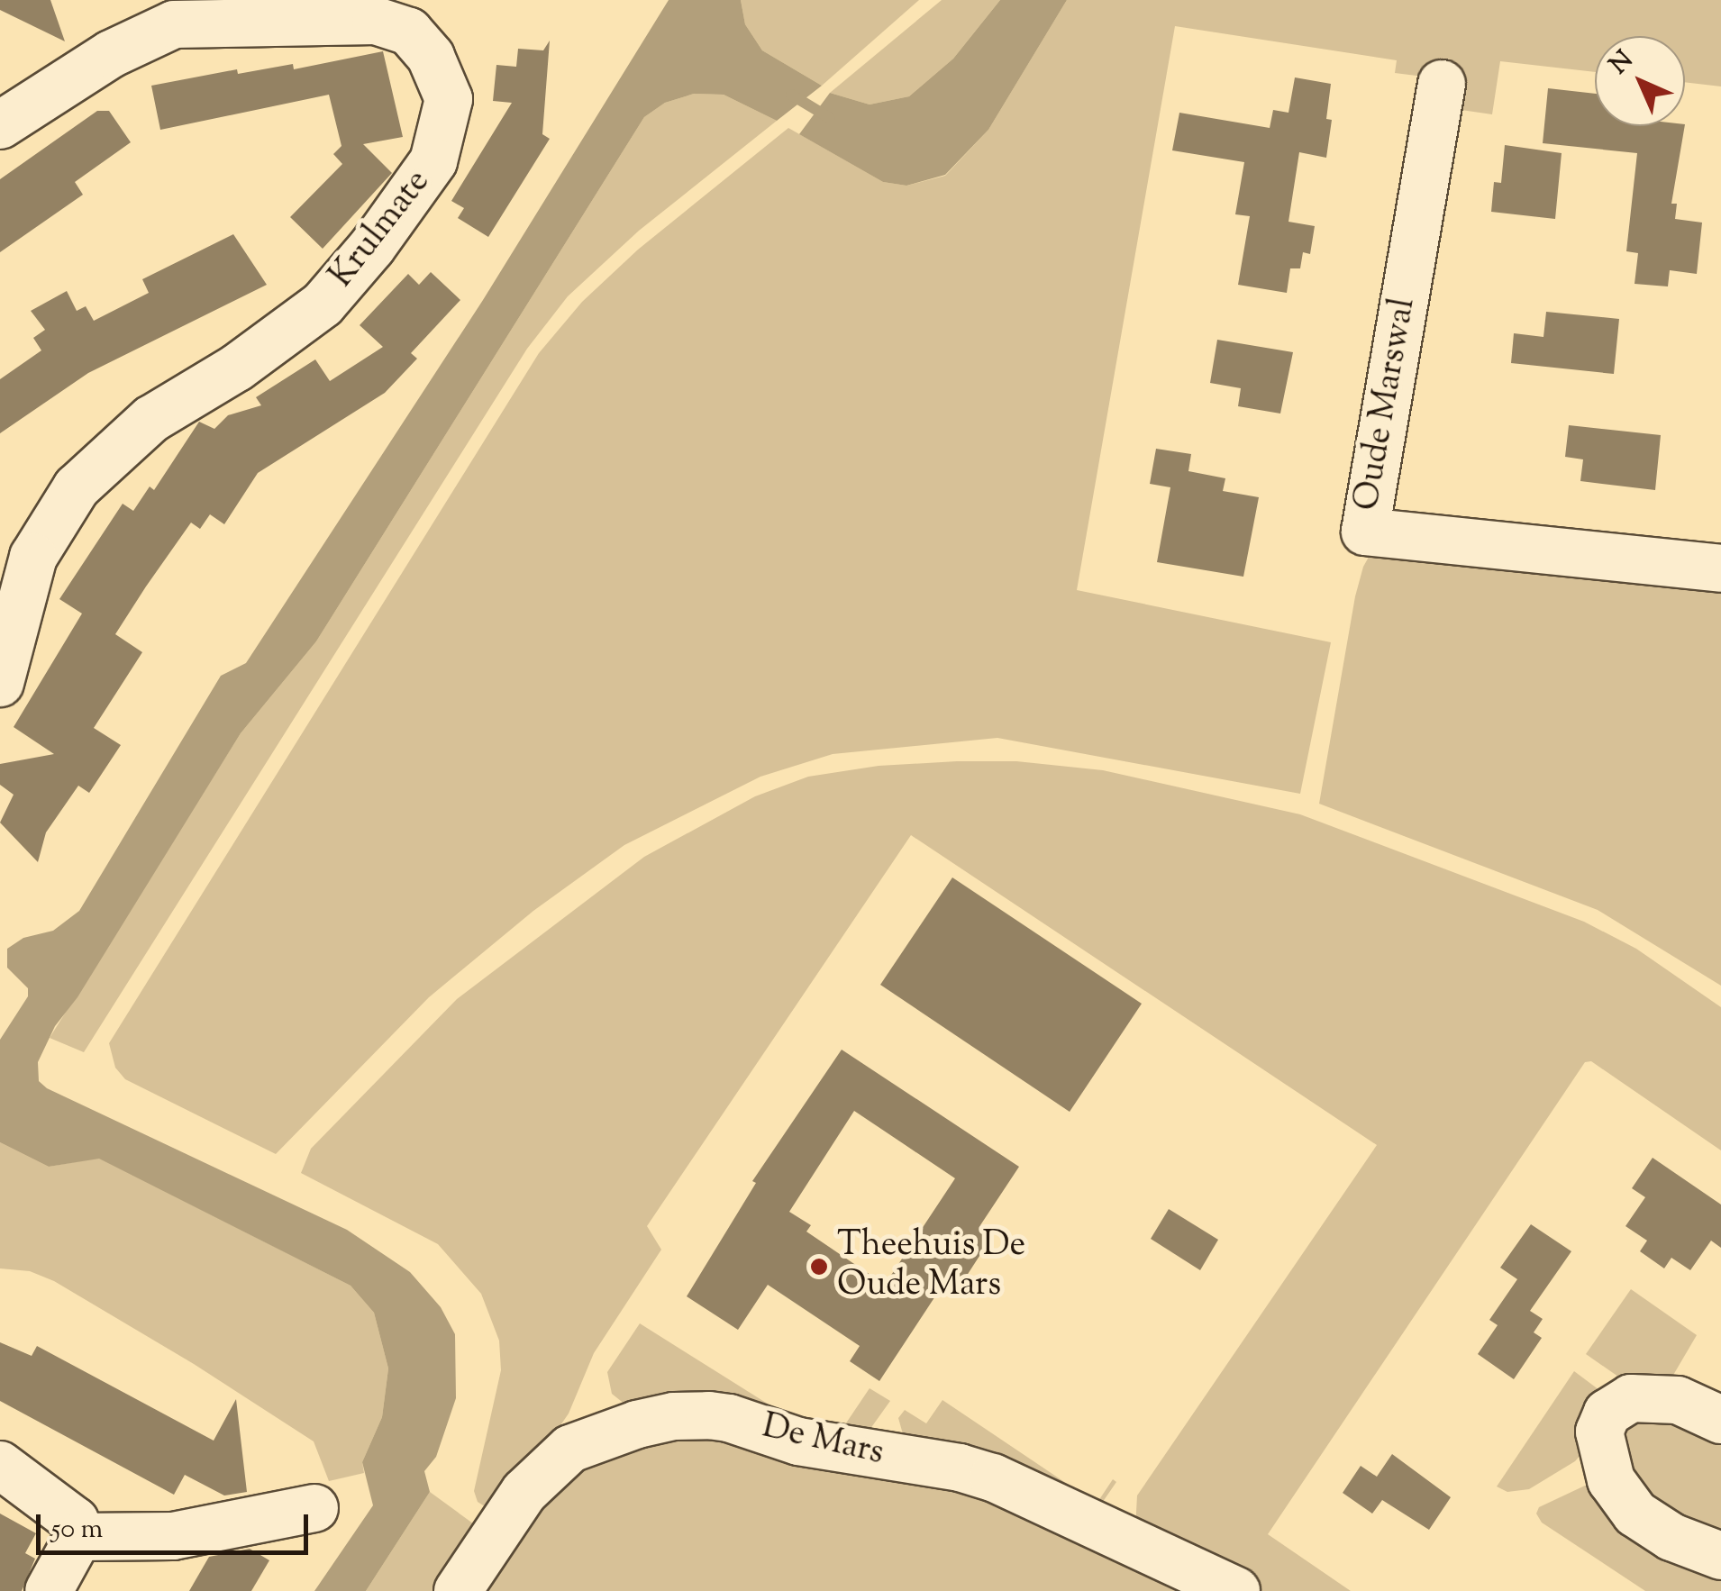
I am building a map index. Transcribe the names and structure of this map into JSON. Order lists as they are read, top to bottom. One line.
{"streets":{"street":["Krulmate","Oude Marswal","De Mars"]},"places":["Theehuis De Oude Mars"],"scale_bar":"50 m","north":"top left"}
